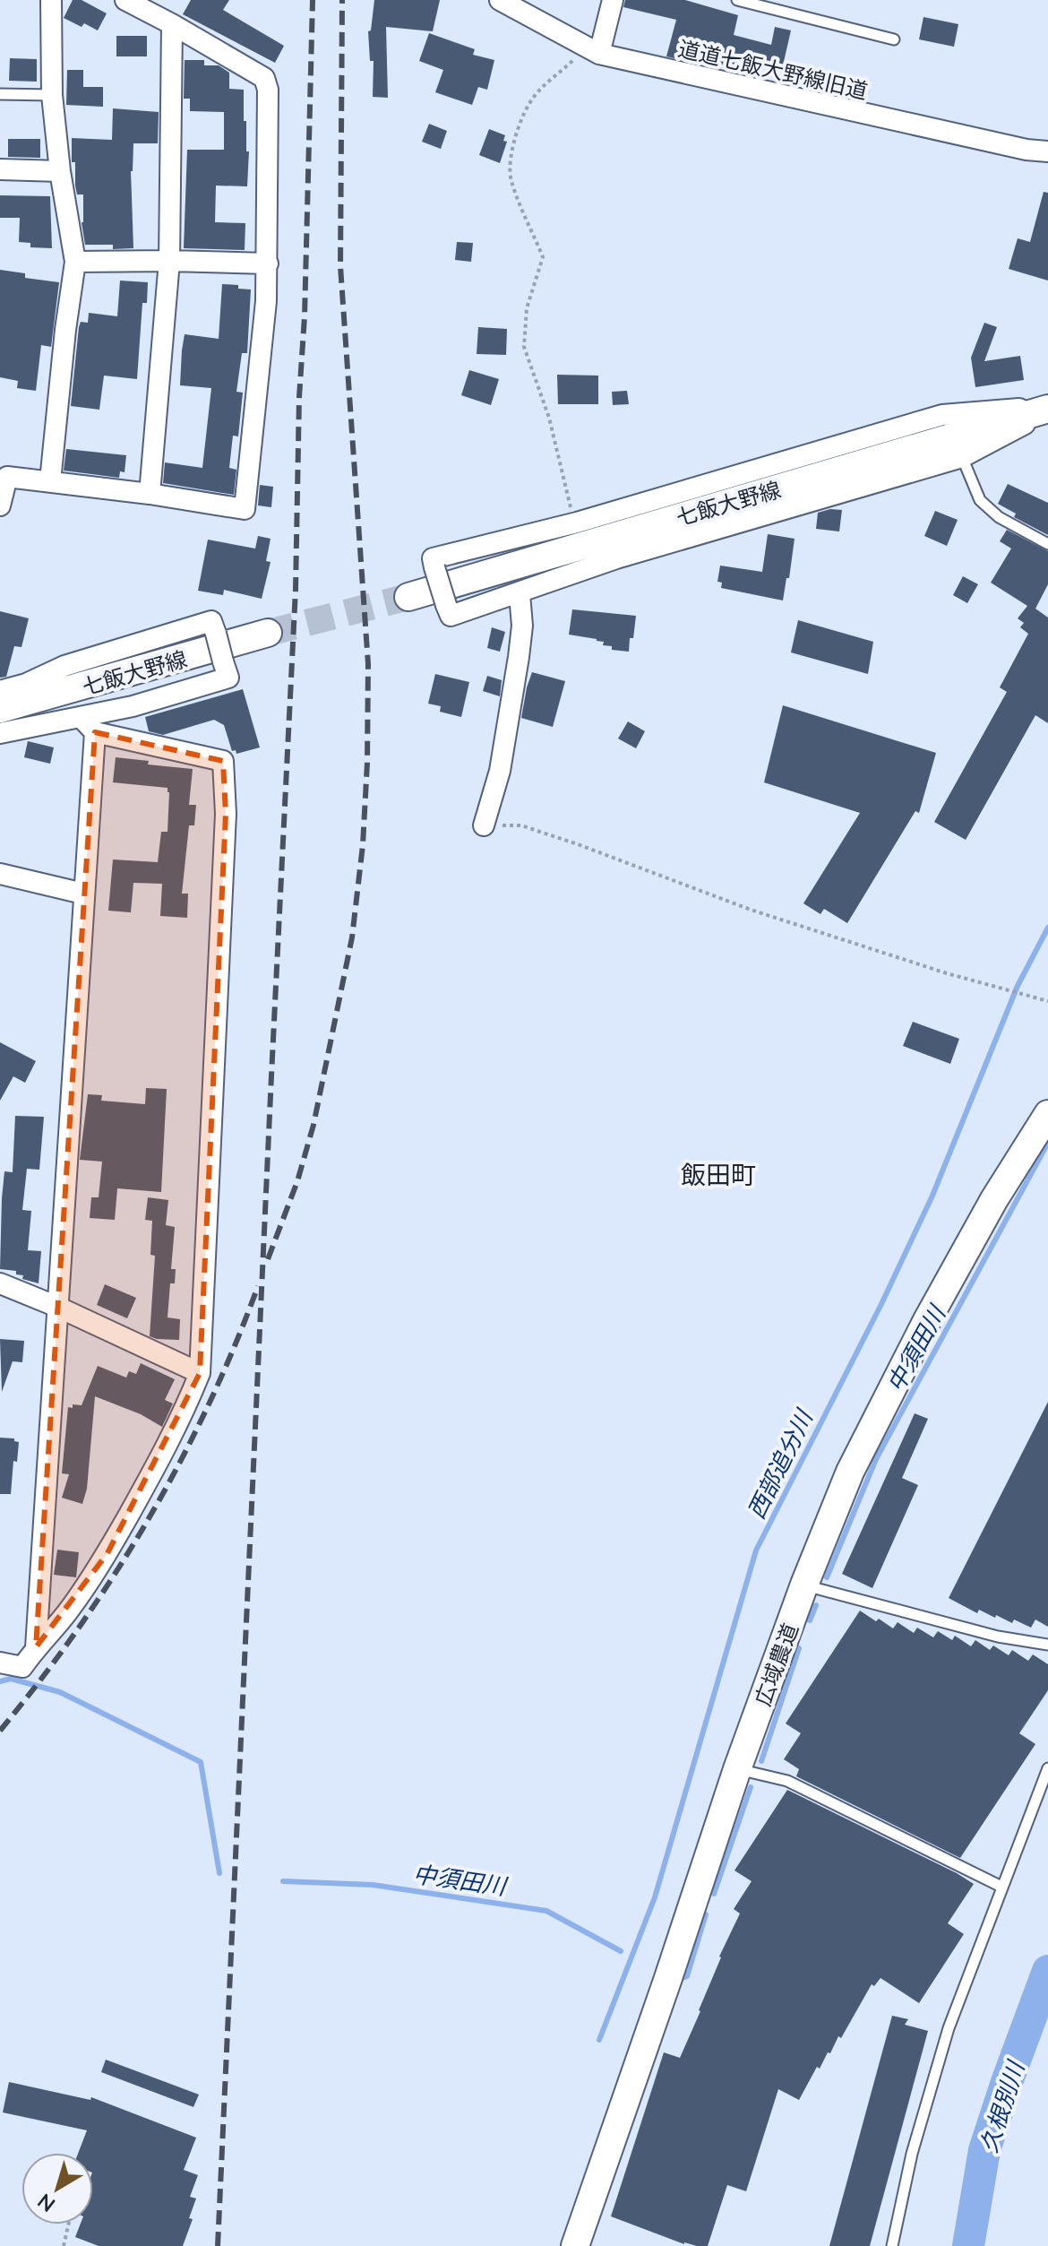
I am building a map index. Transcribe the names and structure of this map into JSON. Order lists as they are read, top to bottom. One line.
{"streets":{"street":["道道七飯大野線旧道","七飯大野線","広域農道"]},"districts":["飯田町"],"water":["中須田川","西部追分川","久根別川"],"north":"bottom left"}
